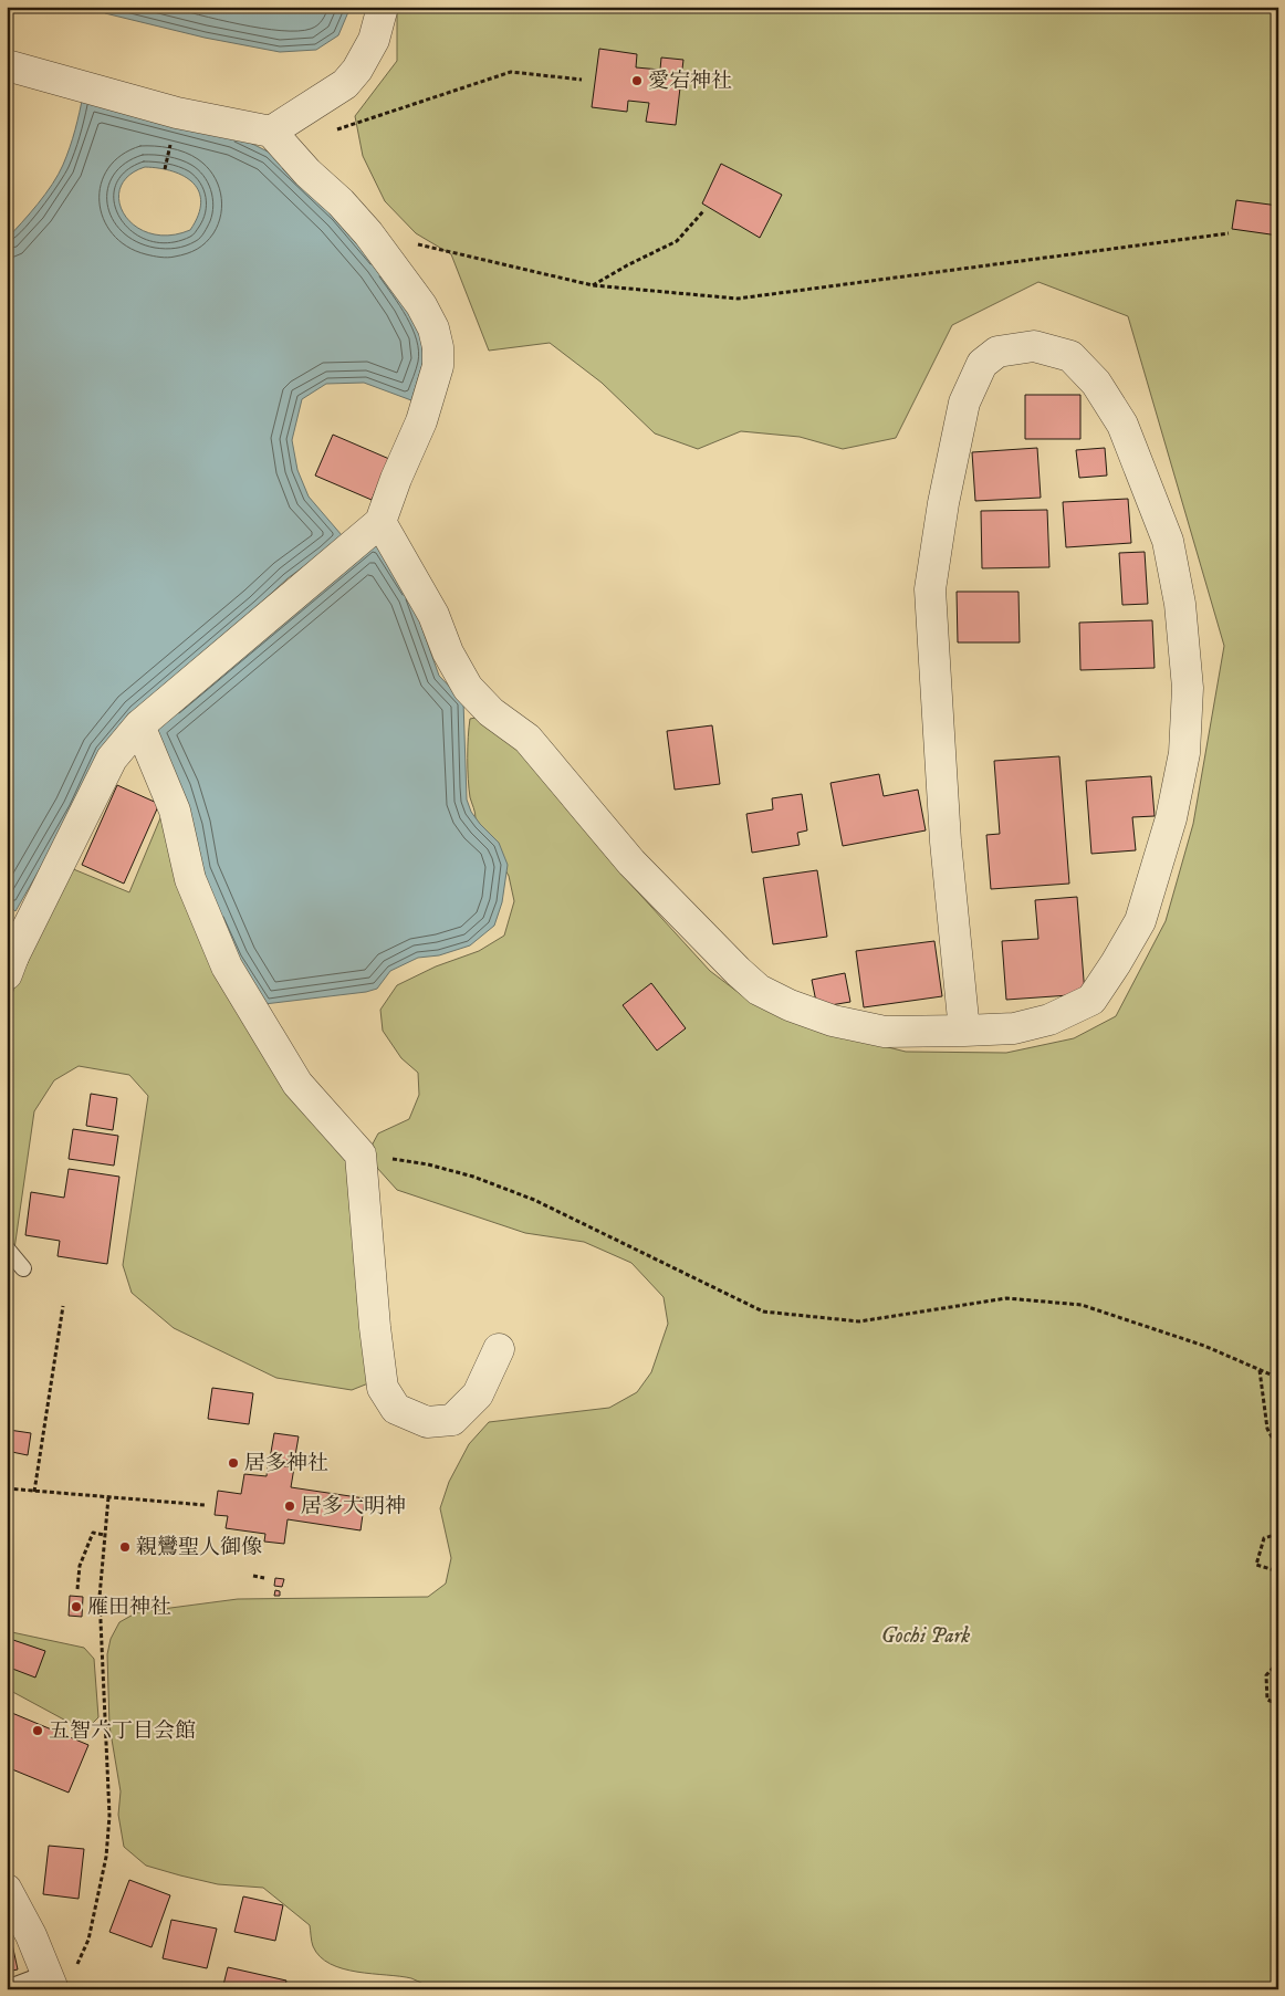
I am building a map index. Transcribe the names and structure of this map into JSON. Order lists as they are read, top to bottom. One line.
{"parks":["Gochi Park"],"places":["愛宕神社","居多神社","居多大明神","親鸞聖人御像","雁田神社","五智六丁目会館"]}
